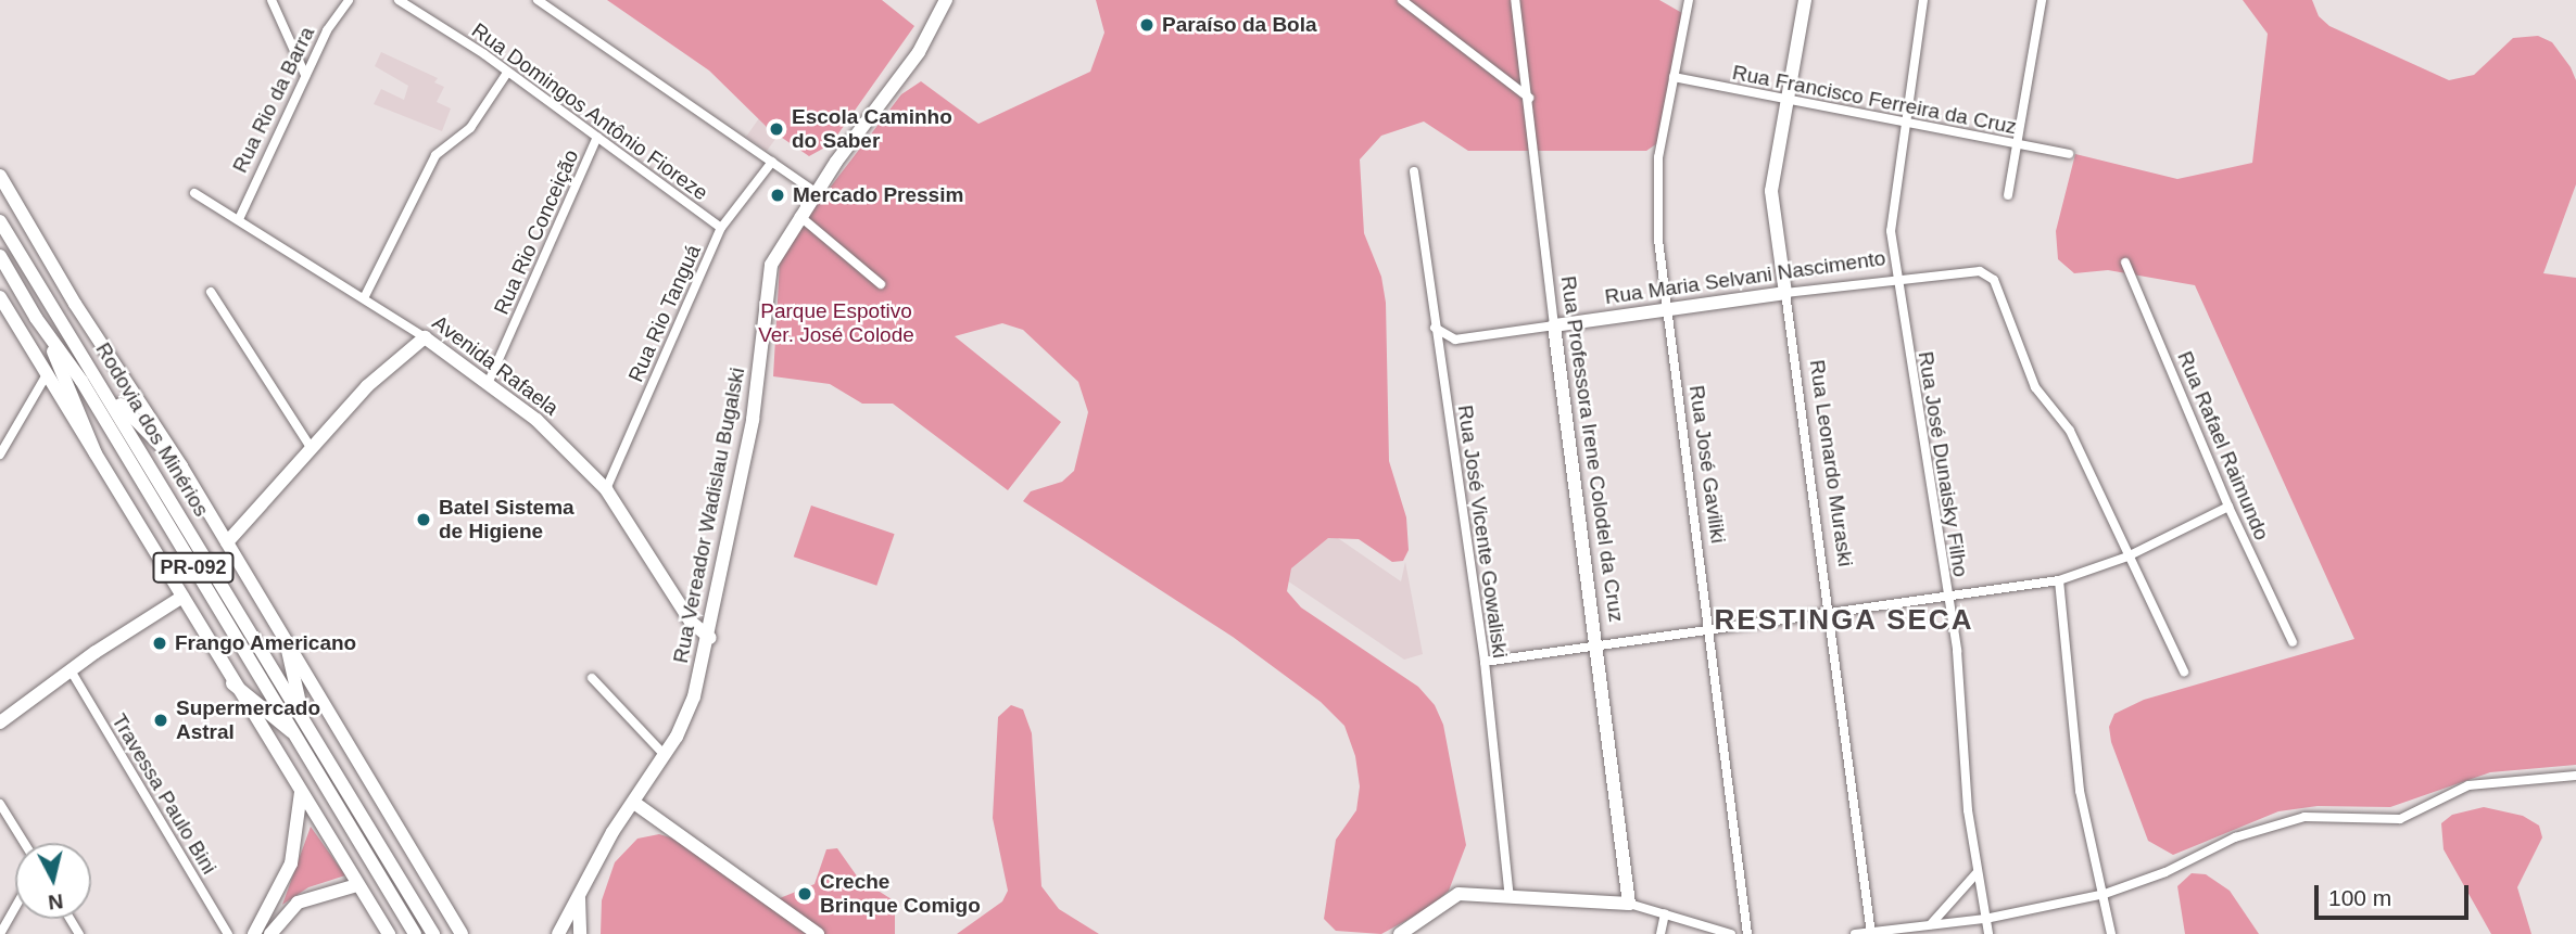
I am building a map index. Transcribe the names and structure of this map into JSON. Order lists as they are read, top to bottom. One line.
{"streets":{"main road":["Rua Maria Selvani Nascimento","Avenida Rafaela","Rodovia dos Minérios","Rua Professora Irene Colodel da Cruz","Rua Leonardo Muraski","Rua Vereador Wadislau Bugalski","PR-092"],"street":["Rua Rio da Barra","Rua Francisco Ferreira da Cruz","Rua Domingos Antônio Fioreze","Rua Rio Conceição","Rua Rio Tanguá","Rua Rafael Raimundo","Rua José Gaviliki","Rua José Dunaisky Filho","Rua José Vicente Gowaliski","Travessa Paulo Bini"]},"crossings":[["Rua Rio da Barra","Avenida Rafaela"],["Rua Francisco Ferreira da Cruz","Rua Leonardo Muraski"],["Rua Francisco Ferreira da Cruz","Rua José Gaviliki"],["Rua Francisco Ferreira da Cruz","Rua José Dunaisky Filho"],["Rua Domingos Antônio Fioreze","Rua Rio Conceição"],["Rua Domingos Antônio Fioreze","Rua Rio Tanguá"],["Rua Rio Conceição","Avenida Rafaela"],["Rua Maria Selvani Nascimento","Rua Professora Irene Colodel da Cruz"],["Rua Maria Selvani Nascimento","Rua Leonardo Muraski"],["Rua Maria Selvani Nascimento","Rua José Gaviliki"],["Rua Maria Selvani Nascimento","Rua José Dunaisky Filho"],["Rua Maria Selvani Nascimento","Rua José Vicente Gowaliski"],["Rua Rio Tanguá","Avenida Rafaela"],["Avenida Rafaela","Rua Vereador Wadislau Bugalski"]],"districts":["RESTINGA SECA"],"parks":["Parque Espotivo Ver. José Colode"],"places":["Paraíso da Bola","Escola Caminho do Saber","Mercado Pressim","Batel Sistema de Higiene","Frango Americano","Supermercado Astral","Creche Brinque Comigo"],"scale_bar":"100 m","north":"bottom"}
